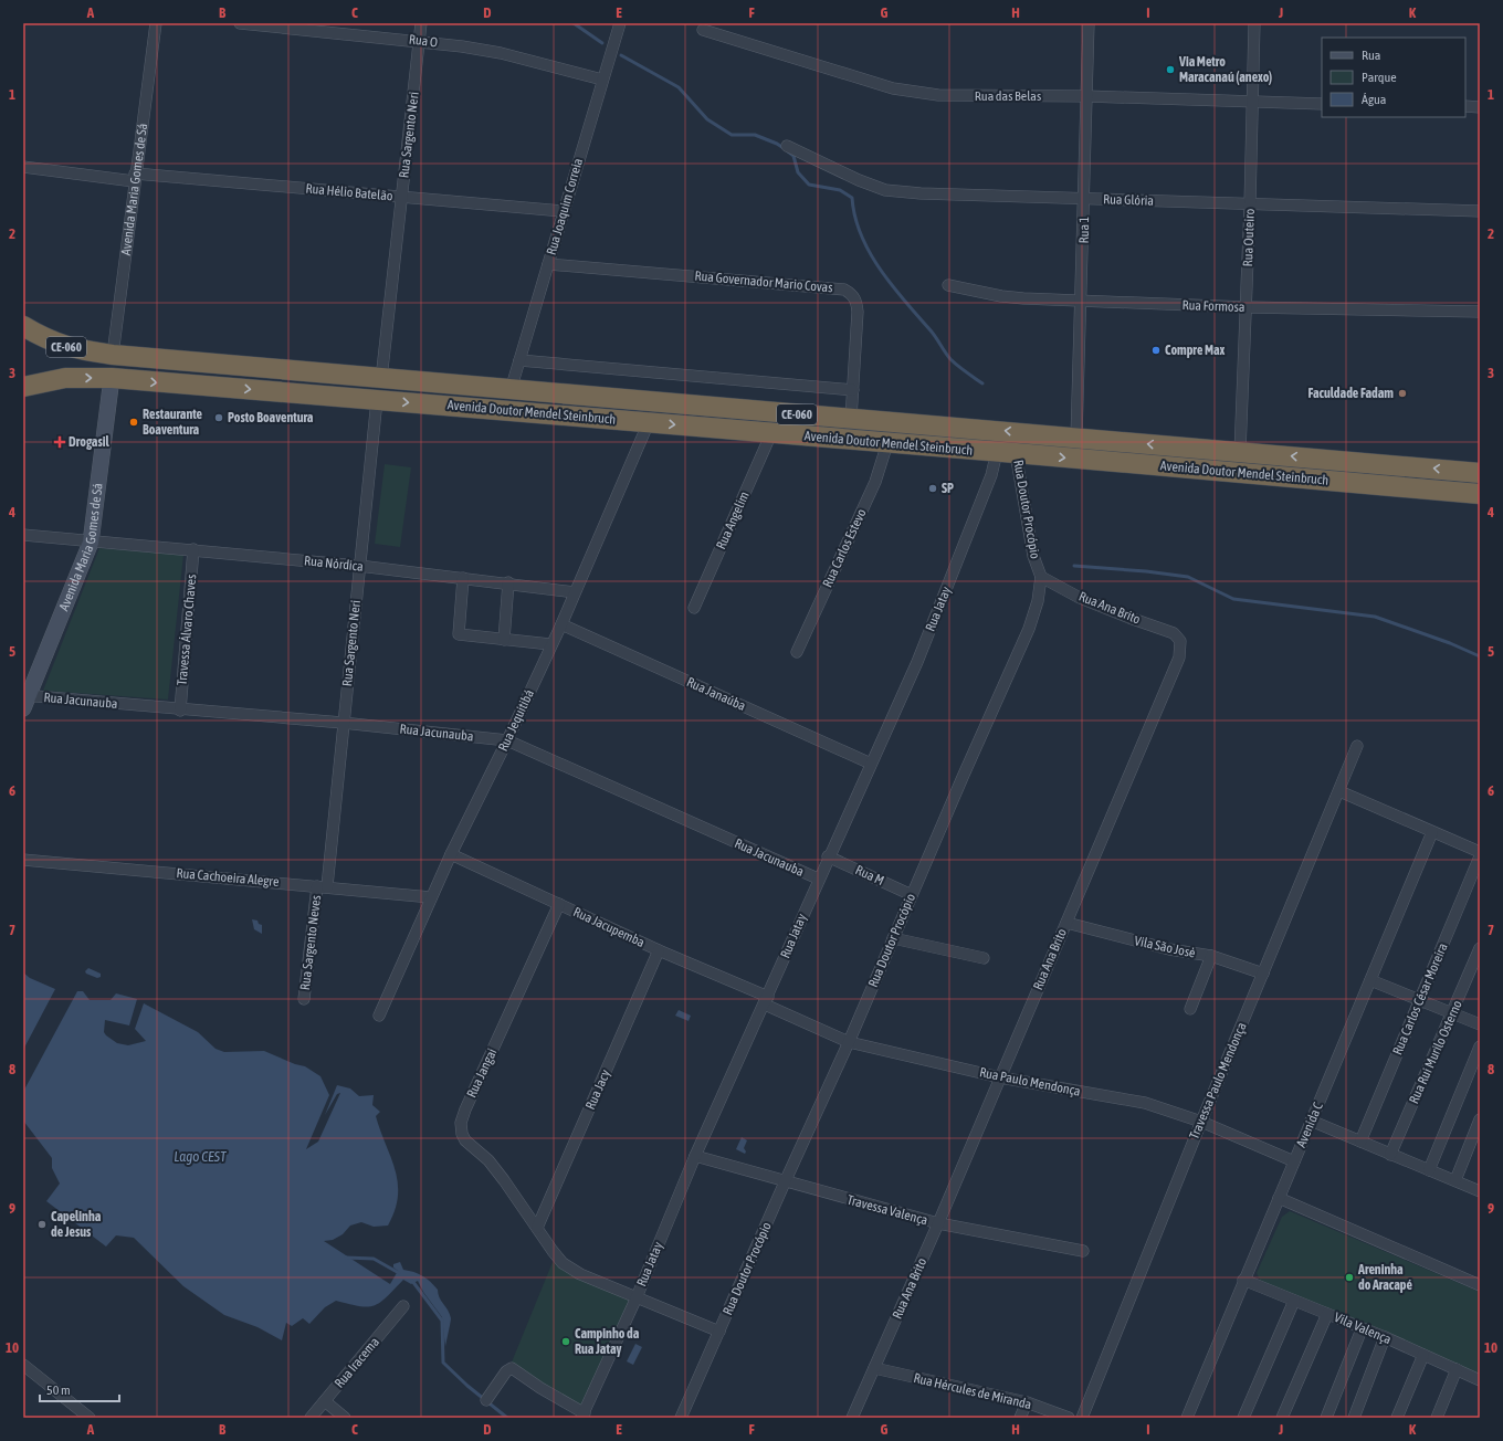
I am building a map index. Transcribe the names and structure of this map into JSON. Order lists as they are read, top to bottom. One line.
{"streets":{"highway":["CE-060","Avenida Doutor Mendel Steinbruch"],"street":["Rua O","Rua das Belas","Rua Sargento Neri","Avenida Maria Gomes de Sá","Rua Hélio Batelão","Rua Glória","Rua Joaquim Correia","Rua 1","Rua Outeiro","Rua Governador Mario Covas","Rua Formosa","Rua Doutor Procópio","Rua Angelim","Rua Carlos Estevo","Rua Nórdica","Rua Ana Brito","Rua Jatay","Travessa Álvaro Chaves","Rua Janaúba","Rua Jacunauba","Rua Jequitibá","Rua M","Rua Cachoeira Alegre","Rua Jacupemba","Rua Sargento Neves","Vila São Josè","Rua Carlos César Moreira","Rua Rui Murilo Osterno","Rua Jangai","Travessa Paulo Mendonça","Rua Paulo Mendonça","Rua Jacy","Avenida C","Travessa Valença","Vila Valença","Rua Iracema","Rua Hércules de Miranda"]},"crossings":[["Rua O","Rua Sargento Neri"],["Rua O","Rua Joaquim Correia"],["Rua das Belas","Rua 1"],["Rua das Belas","Rua Outeiro"],["Rua Sargento Neri","Rua Hélio Batelão"],["Rua Sargento Neri","Avenida Doutor Mendel Steinbruch"],["Rua Sargento Neri","Rua Nórdica"],["Rua Sargento Neri","Rua Jacunauba"],["Rua Sargento Neri","Rua Cachoeira Alegre"],["Rua Sargento Neri","Rua Sargento Neves"],["Avenida Maria Gomes de Sá","Rua Hélio Batelão"],["Avenida Maria Gomes de Sá","CE-060"],["Avenida Maria Gomes de Sá","Avenida Doutor Mendel Steinbruch"],["Avenida Maria Gomes de Sá","Rua Nórdica"],["Avenida Maria Gomes de Sá","Rua Jacunauba"],["Rua Hélio Batelão","Rua Joaquim Correia"],["Rua Glória","Rua 1"],["Rua Glória","Rua Outeiro"],["Rua Joaquim Correia","Rua Governador Mario Covas"],["Rua Joaquim Correia","Avenida Doutor Mendel Steinbruch"],["Rua 1","Rua Formosa"],["Rua 1","Avenida Doutor Mendel Steinbruch"],["Rua Outeiro","Rua Formosa"],["Rua Outeiro","Avenida Doutor Mendel Steinbruch"],["Rua Governador Mario Covas","Avenida Doutor Mendel Steinbruch"],["CE-060","Avenida Doutor Mendel Steinbruch"],["Avenida Doutor Mendel Steinbruch","Rua Doutor Procópio"],["Avenida Doutor Mendel Steinbruch","Rua Angelim"],["Avenida Doutor Mendel Steinbruch","Rua Carlos Estevo"],["Avenida Doutor Mendel Steinbruch","Rua Jatay"],["Avenida Doutor Mendel Steinbruch","Rua Jequitibá"],["Rua Doutor Procópio","Rua Ana Brito"],["Rua Doutor Procópio","Rua Jatay"],["Rua Doutor Procópio","Rua M"],["Rua Doutor Procópio","Rua Jangai"],["Rua Doutor Procópio","Rua Paulo Mendonça"],["Rua Doutor Procópio","Travessa Valença"],["Rua Nórdica","Travessa Álvaro Chaves"],["Rua Nórdica","Rua Jequitibá"],["Rua Ana Brito","Vila São Josè"],["Rua Ana Brito","Rua Paulo Mendonça"],["Rua Ana Brito","Travessa Valença"],["Rua Ana Brito","Rua Hércules de Miranda"],["Rua Jatay","Rua Janaúba"],["Rua Jatay","Rua Jacunauba"],["Rua Jatay","Rua M"],["Rua Jatay","Rua Jacupemba"],["Rua Jatay","Rua Jangai"],["Rua Jatay","Rua Paulo Mendonça"],["Rua Jatay","Travessa Valença"],["Travessa Álvaro Chaves","Rua Jacunauba"],["Rua Janaúba","Rua Jequitibá"],["Rua Jacunauba","Rua Jequitibá"],["Rua Jequitibá","Rua Cachoeira Alegre"],["Rua Jequitibá","Rua Jacupemba"],["Rua Cachoeira Alegre","Rua Sargento Neves"],["Rua Jacupemba","Rua Jangai"],["Rua Jacupemba","Rua Paulo Mendonça"],["Rua Jacupemba","Rua Jacy"],["Vila São Josè","Travessa Paulo Mendonça"],["Rua Jangai","Rua Jacy"],["Travessa Paulo Mendonça","Rua Paulo Mendonça"],["Rua Paulo Mendonça","Avenida C"],["Avenida C","Vila Valença"]],"water":["Lago CEST"],"places":{"other":["Via Metro Maracanaú (anexo)","Compre Max","Faculdade Fadam","Posto Boaventura","Restaurante Boaventura","SP","Capelinha de Jesus","Areninha do Aracapé","Campinho da Rua Jatay"],"health":["Drogasil"]},"legend":["Rua","Parque","Água"],"scale_bar":"50 m","grid":{"columns":["A","B","C","D","E","F","G","H","I","J","K"],"rows":["1","2","3","4","5","6","7","8","9","10"]}}
